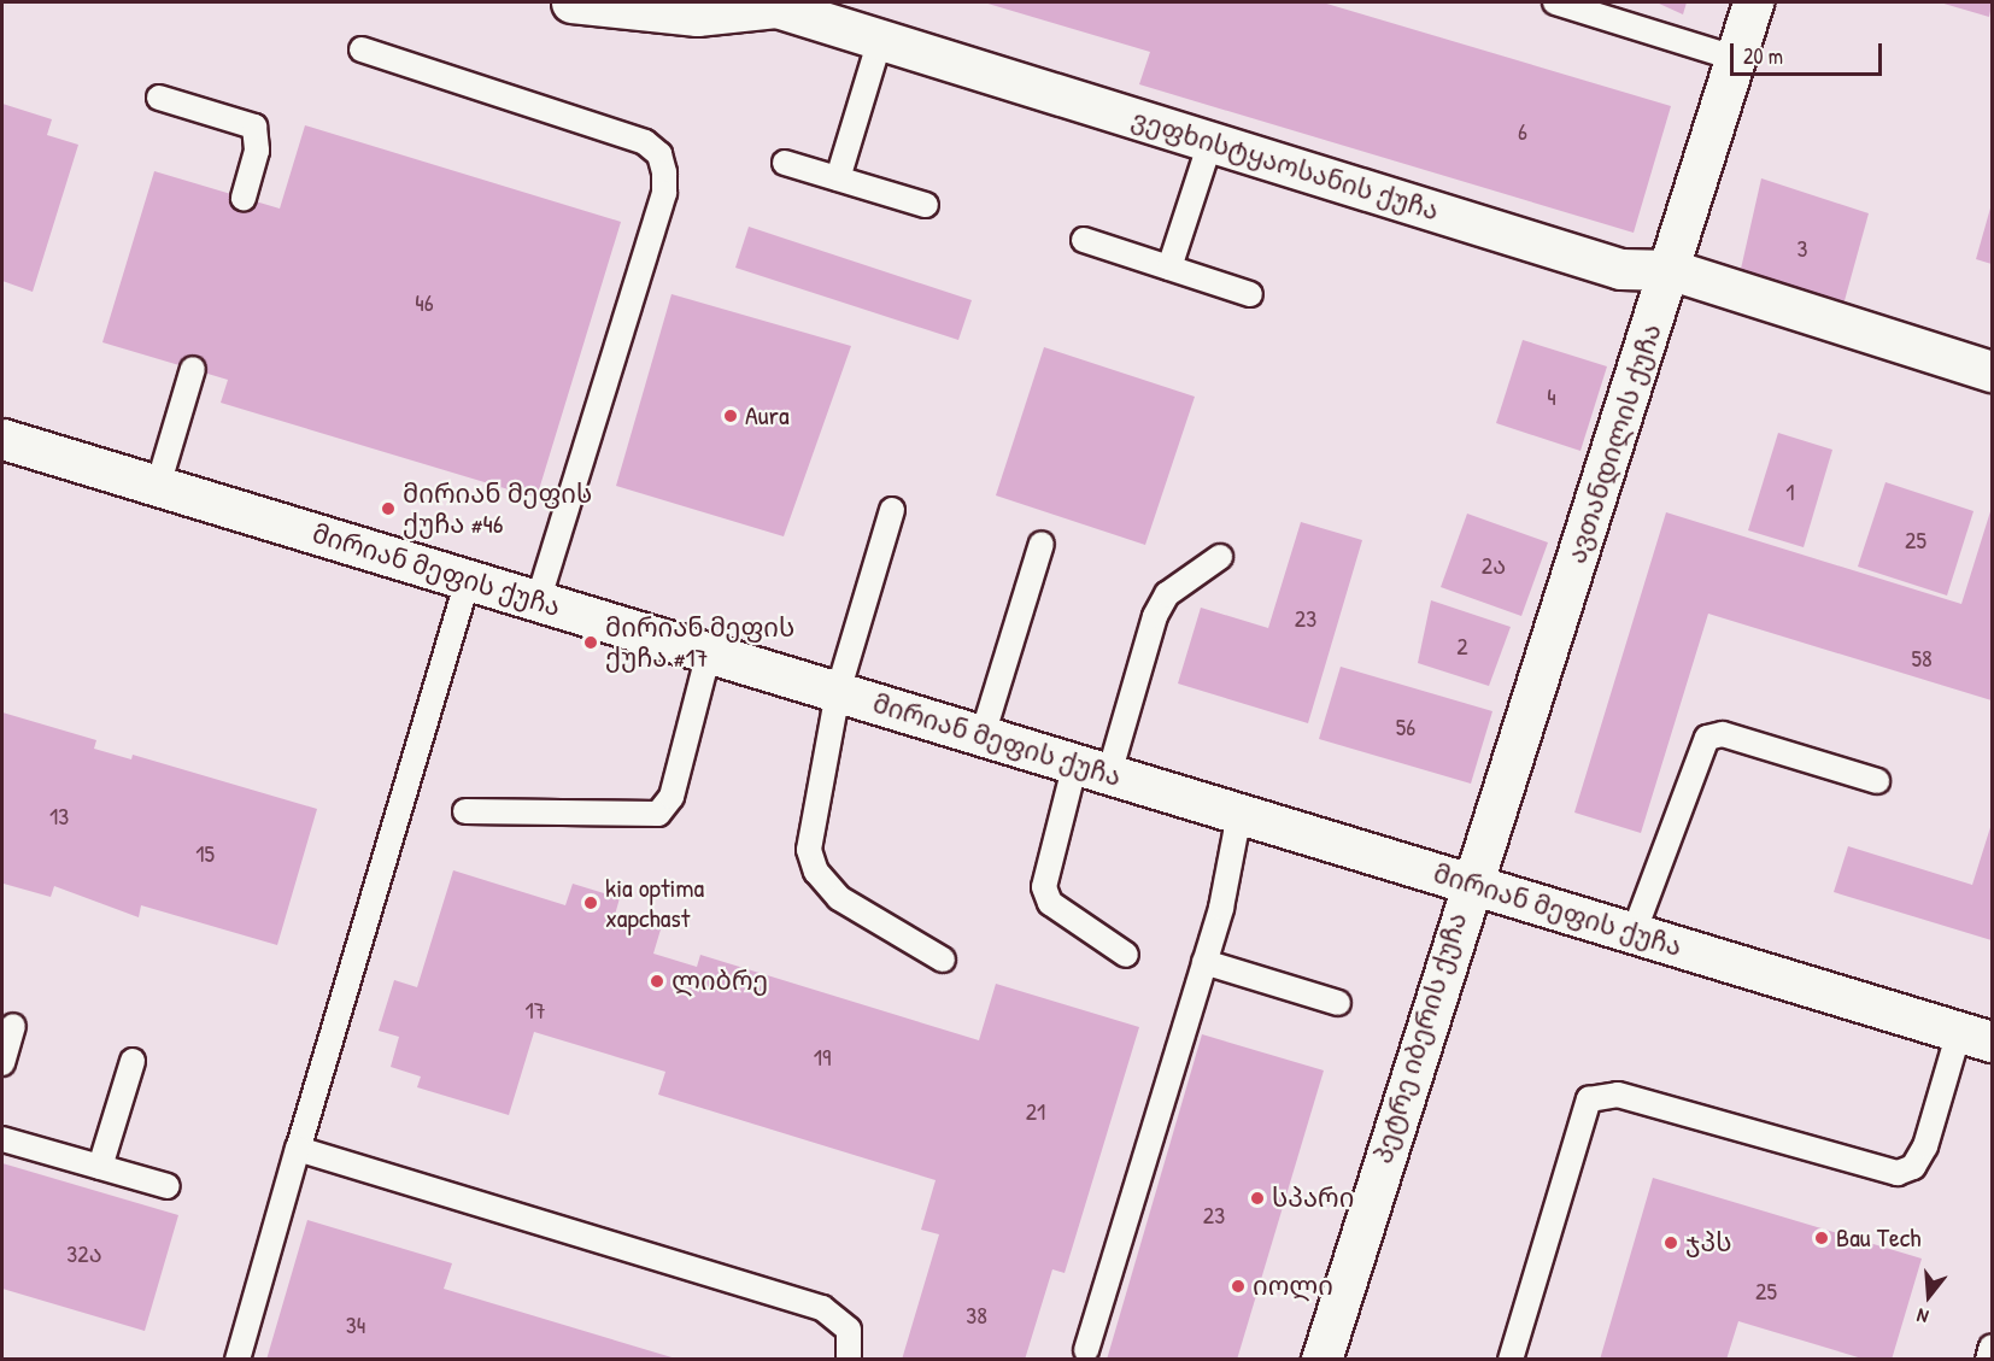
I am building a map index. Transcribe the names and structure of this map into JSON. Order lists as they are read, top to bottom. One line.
{"streets":{"street":["ვეფხისტყაოსანის ქუჩა","ავთანდილის ქუჩა","მირიან მეფის ქუჩა","პეტრე იბერის ქუჩა"]},"crossings":[["ვეფხისტყაოსანის ქუჩა","ავთანდილის ქუჩა"],["ავთანდილის ქუჩა","მირიან მეფის ქუჩა"],["ავთანდილის ქუჩა","პეტრე იბერის ქუჩა"],["მირიან მეფის ქუჩა","პეტრე იბერის ქუჩა"]],"places":["Aura","მირიან მეფის ქუჩა #46","მირიან მეფის ქუჩა #17","kia optima xapchast","ლიბრე","სპარი","Bau Tech","ჯპს","იოლი"],"house_numbers":["6","3","46","4","1","25","2ა","23","2","58","56","13","15","17","19","21","23","32ა","25","38","34"],"scale_bar":"20 m","north":"bottom"}
